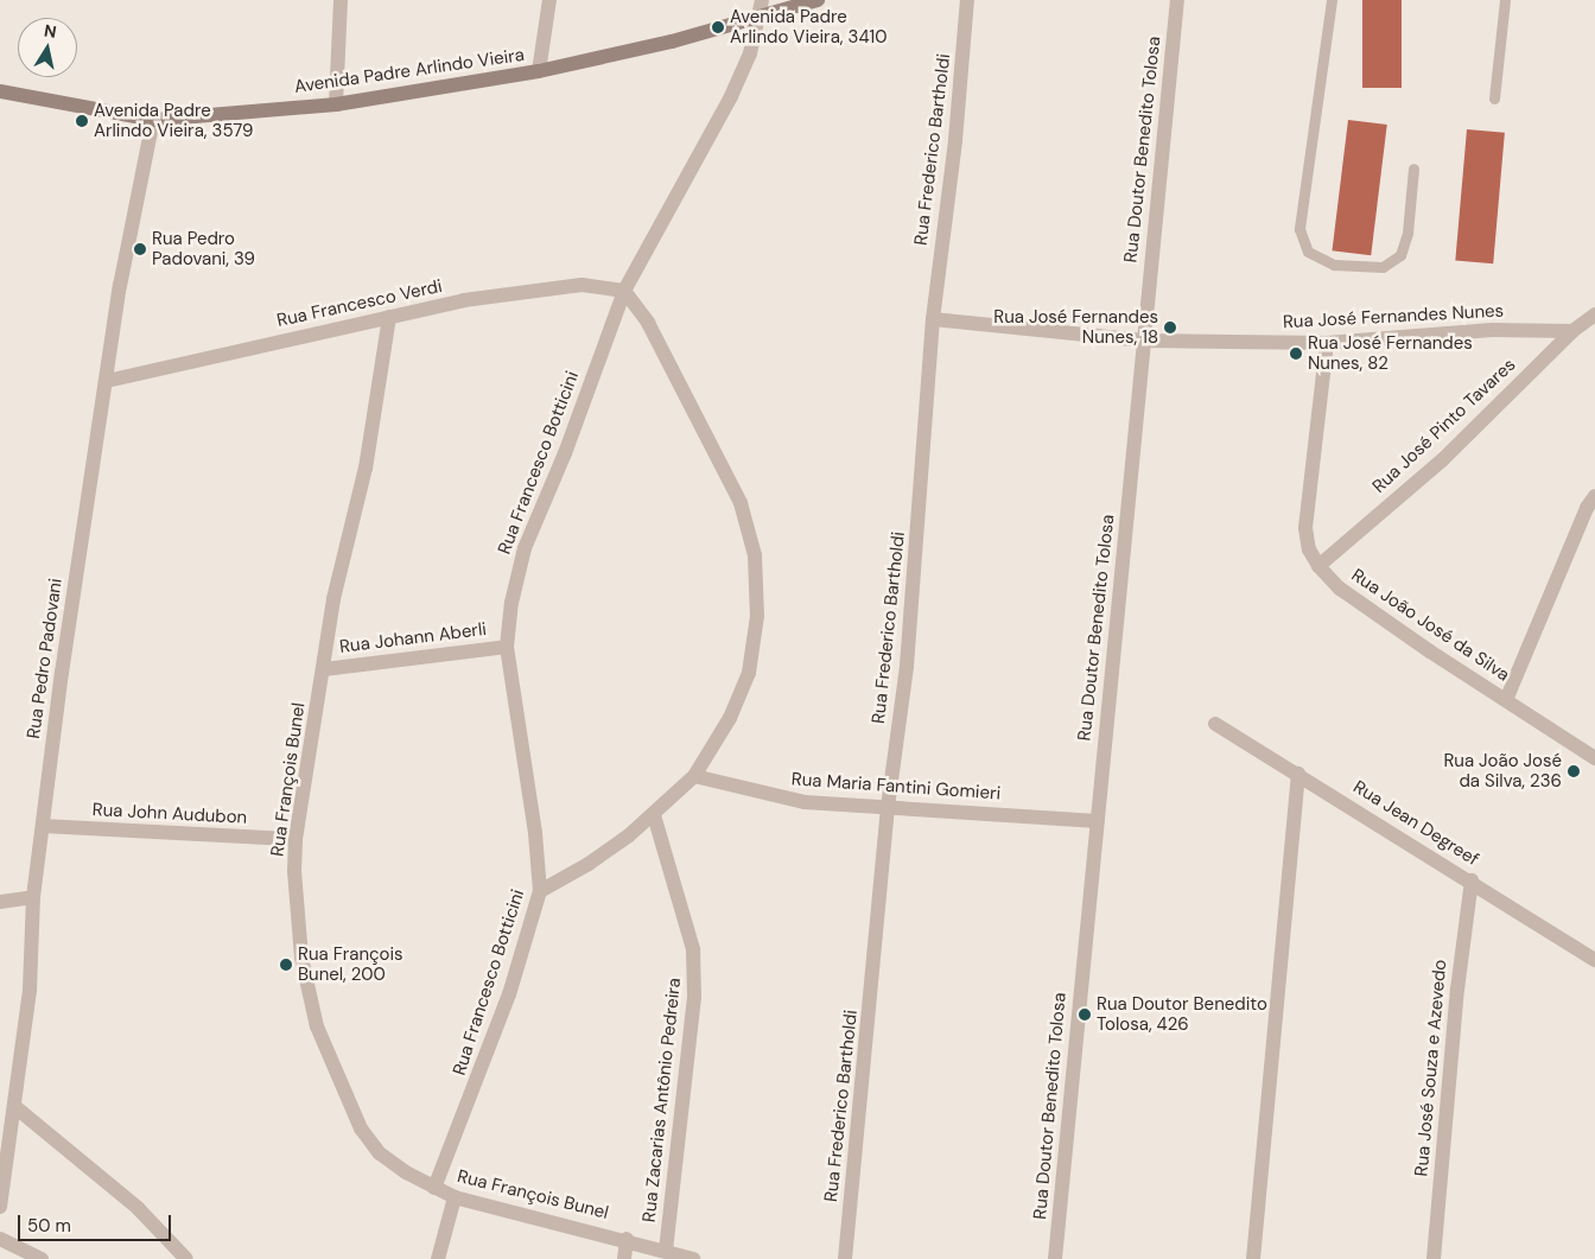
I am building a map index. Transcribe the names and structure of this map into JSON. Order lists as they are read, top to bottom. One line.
{"streets":{"main road":["Avenida Padre Arlindo Vieira"],"street":["Rua Frederico Bartholdi","Rua Doutor Benedito Tolosa","Rua Francesco Verdi","Rua José Fernandes Nunes","Rua José Pinto Tavares","Rua Francesco Botticini","Rua João José da Silva","Rua Johann Aberli","Rua Pedro Padovani","Rua François Bunel","Rua Maria Fantini Gomieri","Rua John Audubon","Rua Jean Degreef","Rua José Souza e Azevedo","Rua Zacarias Antônio Pedreira"]},"crossings":[["Avenida Padre Arlindo Vieira","Rua Francesco Botticini"],["Avenida Padre Arlindo Vieira","Rua Pedro Padovani"],["Rua Frederico Bartholdi","Rua José Fernandes Nunes"],["Rua Frederico Bartholdi","Rua Maria Fantini Gomieri"],["Rua Doutor Benedito Tolosa","Rua José Fernandes Nunes"],["Rua Doutor Benedito Tolosa","Rua Maria Fantini Gomieri"],["Rua Francesco Verdi","Rua Francesco Botticini"],["Rua Francesco Verdi","Rua Pedro Padovani"],["Rua Francesco Verdi","Rua François Bunel"],["Rua José Fernandes Nunes","Rua José Pinto Tavares"],["Rua José Fernandes Nunes","Rua João José da Silva"],["Rua José Pinto Tavares","Rua João José da Silva"],["Rua Francesco Botticini","Rua Johann Aberli"],["Rua Francesco Botticini","Rua François Bunel"],["Rua Johann Aberli","Rua François Bunel"],["Rua Pedro Padovani","Rua John Audubon"],["Rua François Bunel","Rua John Audubon"],["Rua François Bunel","Rua Zacarias Antônio Pedreira"],["Rua Jean Degreef","Rua José Souza e Azevedo"]],"places":["Avenida Padre Arlindo Vieira, 3410","Avenida Padre Arlindo Vieira, 3579","Rua Pedro Padovani, 39","Rua José Fernandes Nunes, 18","Rua José Fernandes Nunes, 82","Rua João José da Silva, 236","Rua François Bunel, 200","Rua Doutor Benedito Tolosa, 426"],"scale_bar":"50 m","north":"top"}
